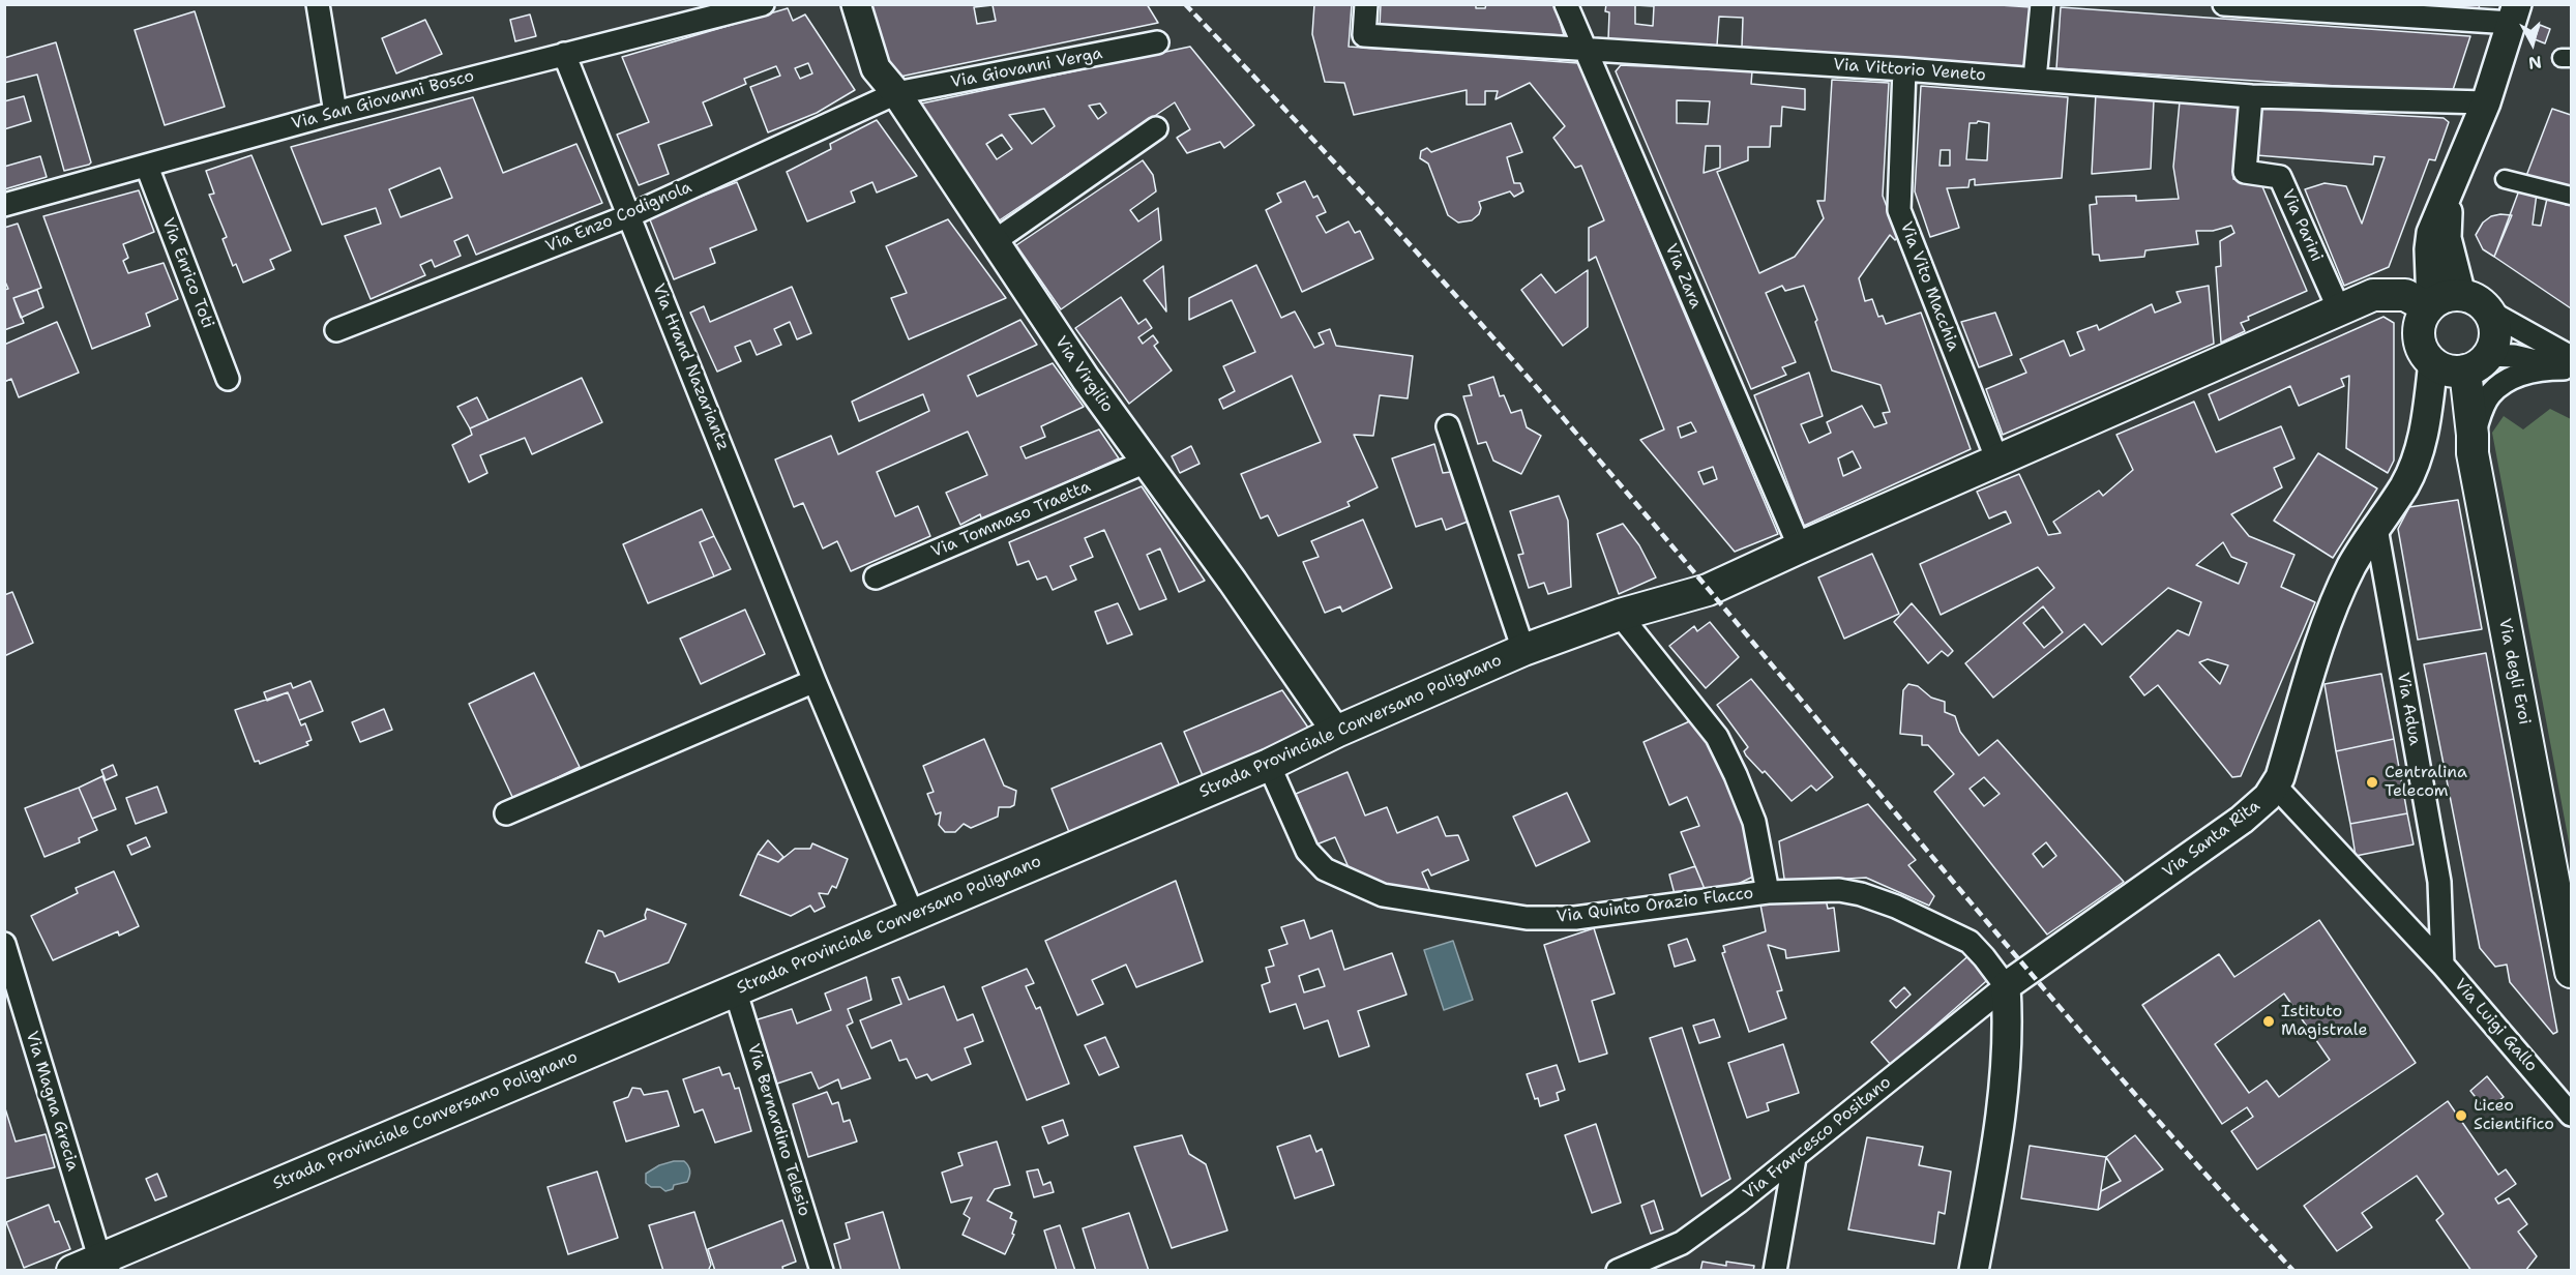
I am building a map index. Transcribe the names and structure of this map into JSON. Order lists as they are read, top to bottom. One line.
{"streets":{"main road":["Via degli Eroi","Strada Provinciale Conversano Polignano"],"street":["Via Giovanni Verga","Via Vittorio Veneto","Via San Giovanni Bosco","Via Enzo Codignola","Via Parini","Via Enrico Toti","Via Zara","Via Vito Macchia","Via Hrand Nazariantz","Via Virgilio","Via Tommaso Traetta","Via Adua","Via Santa Rita","Via Quinto Orazio Flacco","Via Luigi Gallo","Via Magna Grecia","Via Bernardino Telesio","Via Francesco Positano"]},"crossings":[["Via Giovanni Verga","Via Enzo Codignola"],["Via Giovanni Verga","Via Virgilio"],["Via Vittorio Veneto","Via Parini"],["Via Vittorio Veneto","Via Zara"],["Via Vittorio Veneto","Via Vito Macchia"],["Via San Giovanni Bosco","Via Enrico Toti"],["Via San Giovanni Bosco","Via Hrand Nazariantz"],["Via Enzo Codignola","Via Hrand Nazariantz"],["Via Enzo Codignola","Via Virgilio"],["Via Parini","Strada Provinciale Conversano Polignano"],["Via Zara","Strada Provinciale Conversano Polignano"],["Via Vito Macchia","Strada Provinciale Conversano Polignano"],["Via Hrand Nazariantz","Strada Provinciale Conversano Polignano"],["Via Virgilio","Via Tommaso Traetta"],["Via Virgilio","Strada Provinciale Conversano Polignano"],["Via degli Eroi","Strada Provinciale Conversano Polignano"],["Via degli Eroi","Via Santa Rita"],["Via Adua","Via Santa Rita"],["Via Adua","Via Luigi Gallo"],["Strada Provinciale Conversano Polignano","Via Santa Rita"],["Strada Provinciale Conversano Polignano","Via Quinto Orazio Flacco"],["Strada Provinciale Conversano Polignano","Via Magna Grecia"],["Strada Provinciale Conversano Polignano","Via Bernardino Telesio"],["Via Santa Rita","Via Quinto Orazio Flacco"],["Via Santa Rita","Via Luigi Gallo"],["Via Santa Rita","Via Francesco Positano"],["Via Quinto Orazio Flacco","Via Francesco Positano"]],"places":["Centralina Telecom","Istituto Magistrale","Liceo Scientifico"],"north":"bottom"}
